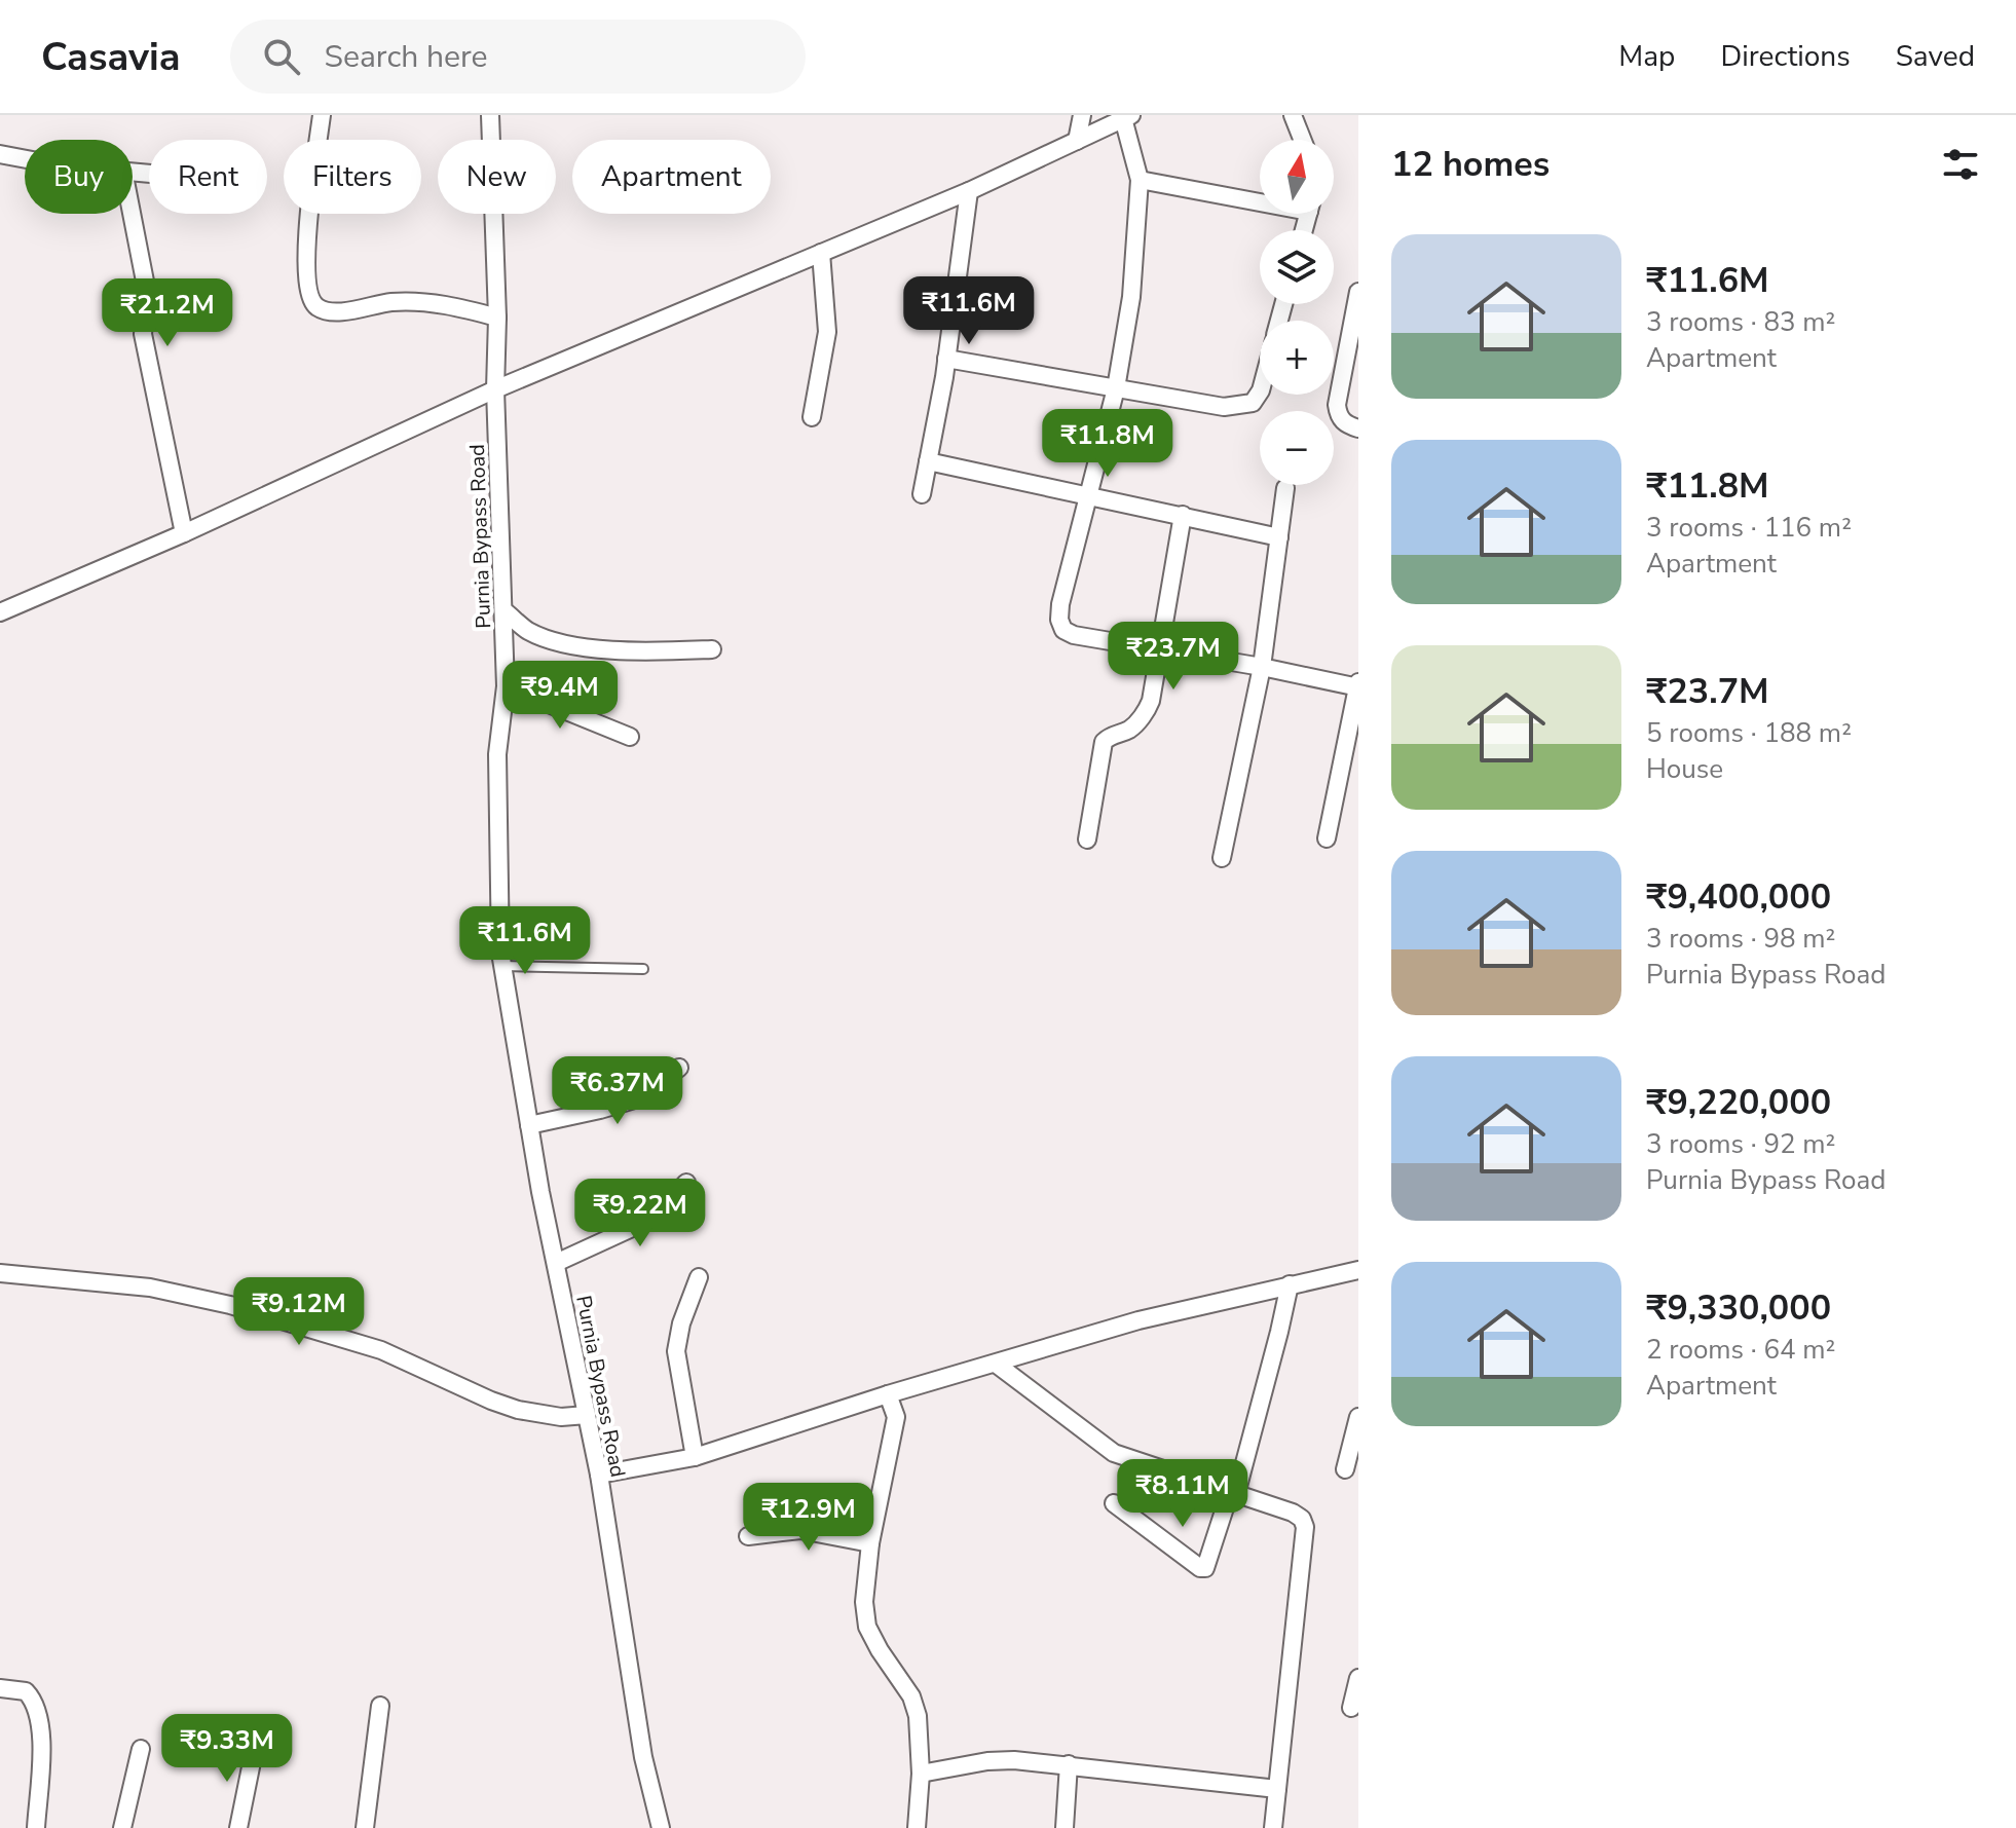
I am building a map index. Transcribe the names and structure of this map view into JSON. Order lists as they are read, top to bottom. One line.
{"streets":{"street":["Purnia Bypass Road"]},"north":"top","page":{"header":"Casavia","search":"Search here","nav":["Map","Directions","Saved"],"heading":"12 homes","map_buttons":["+","−"],"chip":["Buy","Rent","Filters","New","Apartment"],"list":[{"name":"₹11.6M","note":"3 rooms · 83 m² · Apartment"},{"name":"₹11.8M","note":"3 rooms · 116 m² · Apartment"},{"name":"₹23.7M","note":"5 rooms · 188 m² · House"},{"name":"₹9,400,000","note":"3 rooms · 98 m² · Purnia Bypass Road"},{"name":"₹9,220,000","note":"3 rooms · 92 m² · Purnia Bypass Road"},{"name":"₹9,330,000","note":"2 rooms · 64 m² · Apartment"}],"price":["₹11.6M","₹21.2M","₹11.8M","₹23.7M","₹9.4M","₹11.6M","₹6.37M","₹9.22M","₹9.12M","₹8.11M","₹12.9M","₹9.33M"]}}
